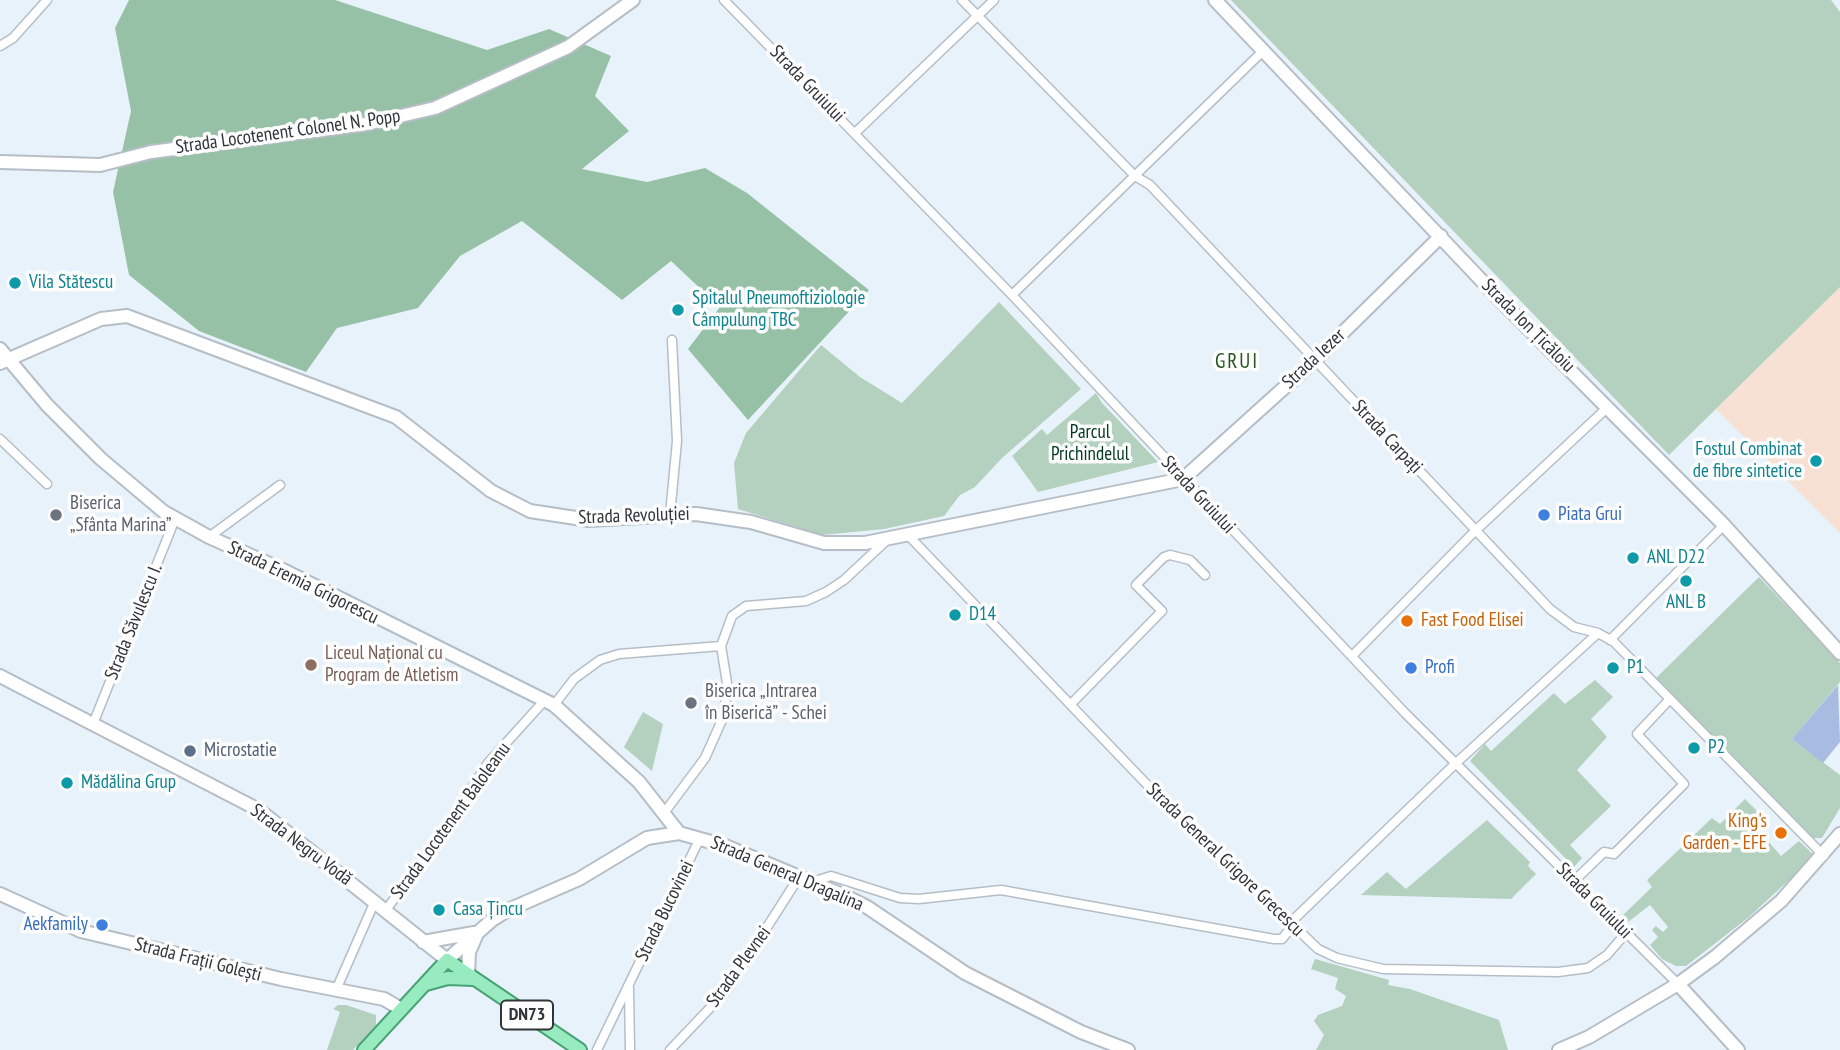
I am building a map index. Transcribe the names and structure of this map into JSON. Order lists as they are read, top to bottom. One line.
{"streets":{"main road":["Strada Negru Vodă","DN73"],"street":["Strada Gruiului","Strada Locotenent Colonel N. Popp","Strada Ion Țicăloiu","Strada Iezer","Strada Carpați","Strada Revoluției","Strada Eremia Grigorescu","Strada Săvulescu I.","Strada Locotenent Baloleanu","Strada General Grigore Grecescu","Strada General Dragalina","Strada Bucovinei","Strada Frații Golești","Strada Plevnei"]},"crossings":[["Strada Gruiului","Strada Iezer"],["Strada Gruiului","Strada Revoluției"],["Strada Gruiului","Strada General Grigore Grecescu"],["Strada Ion Țicăloiu","Strada Iezer"],["Strada Iezer","Strada Carpați"],["Strada Iezer","Strada Revoluției"],["Strada Revoluției","Strada Eremia Grigorescu"],["Strada Revoluției","Strada General Grigore Grecescu"],["Strada Eremia Grigorescu","Strada Săvulescu I."],["Strada Eremia Grigorescu","Strada Locotenent Baloleanu"],["Strada Eremia Grigorescu","Strada General Dragalina"],["Strada Săvulescu I.","Strada Negru Vodă"],["Strada Locotenent Baloleanu","Strada Negru Vodă"],["Strada Negru Vodă","Strada General Dragalina"],["Strada General Dragalina","Strada Bucovinei"],["Strada General Dragalina","Strada Plevnei"]],"districts":["GRUI"],"parks":["Parcul Prichindelul"],"places":["Vila Stătescu","Spitalul Pneumoftiziologie Câmpulung TBC","Fostul Combinat de fibre sintetice","Biserica „Sfânta Marina”","Piata Grui","ANL D22","ANL B","D14","Fast Food Elisei","Liceul Național cu Program de Atletism","Profi","P1","Biserica „Intrarea în Biserică” - Schei","P2","Microstatie","Mădălina Grup","King's Garden - EFE","Casa Țincu","Aekfamily"]}
